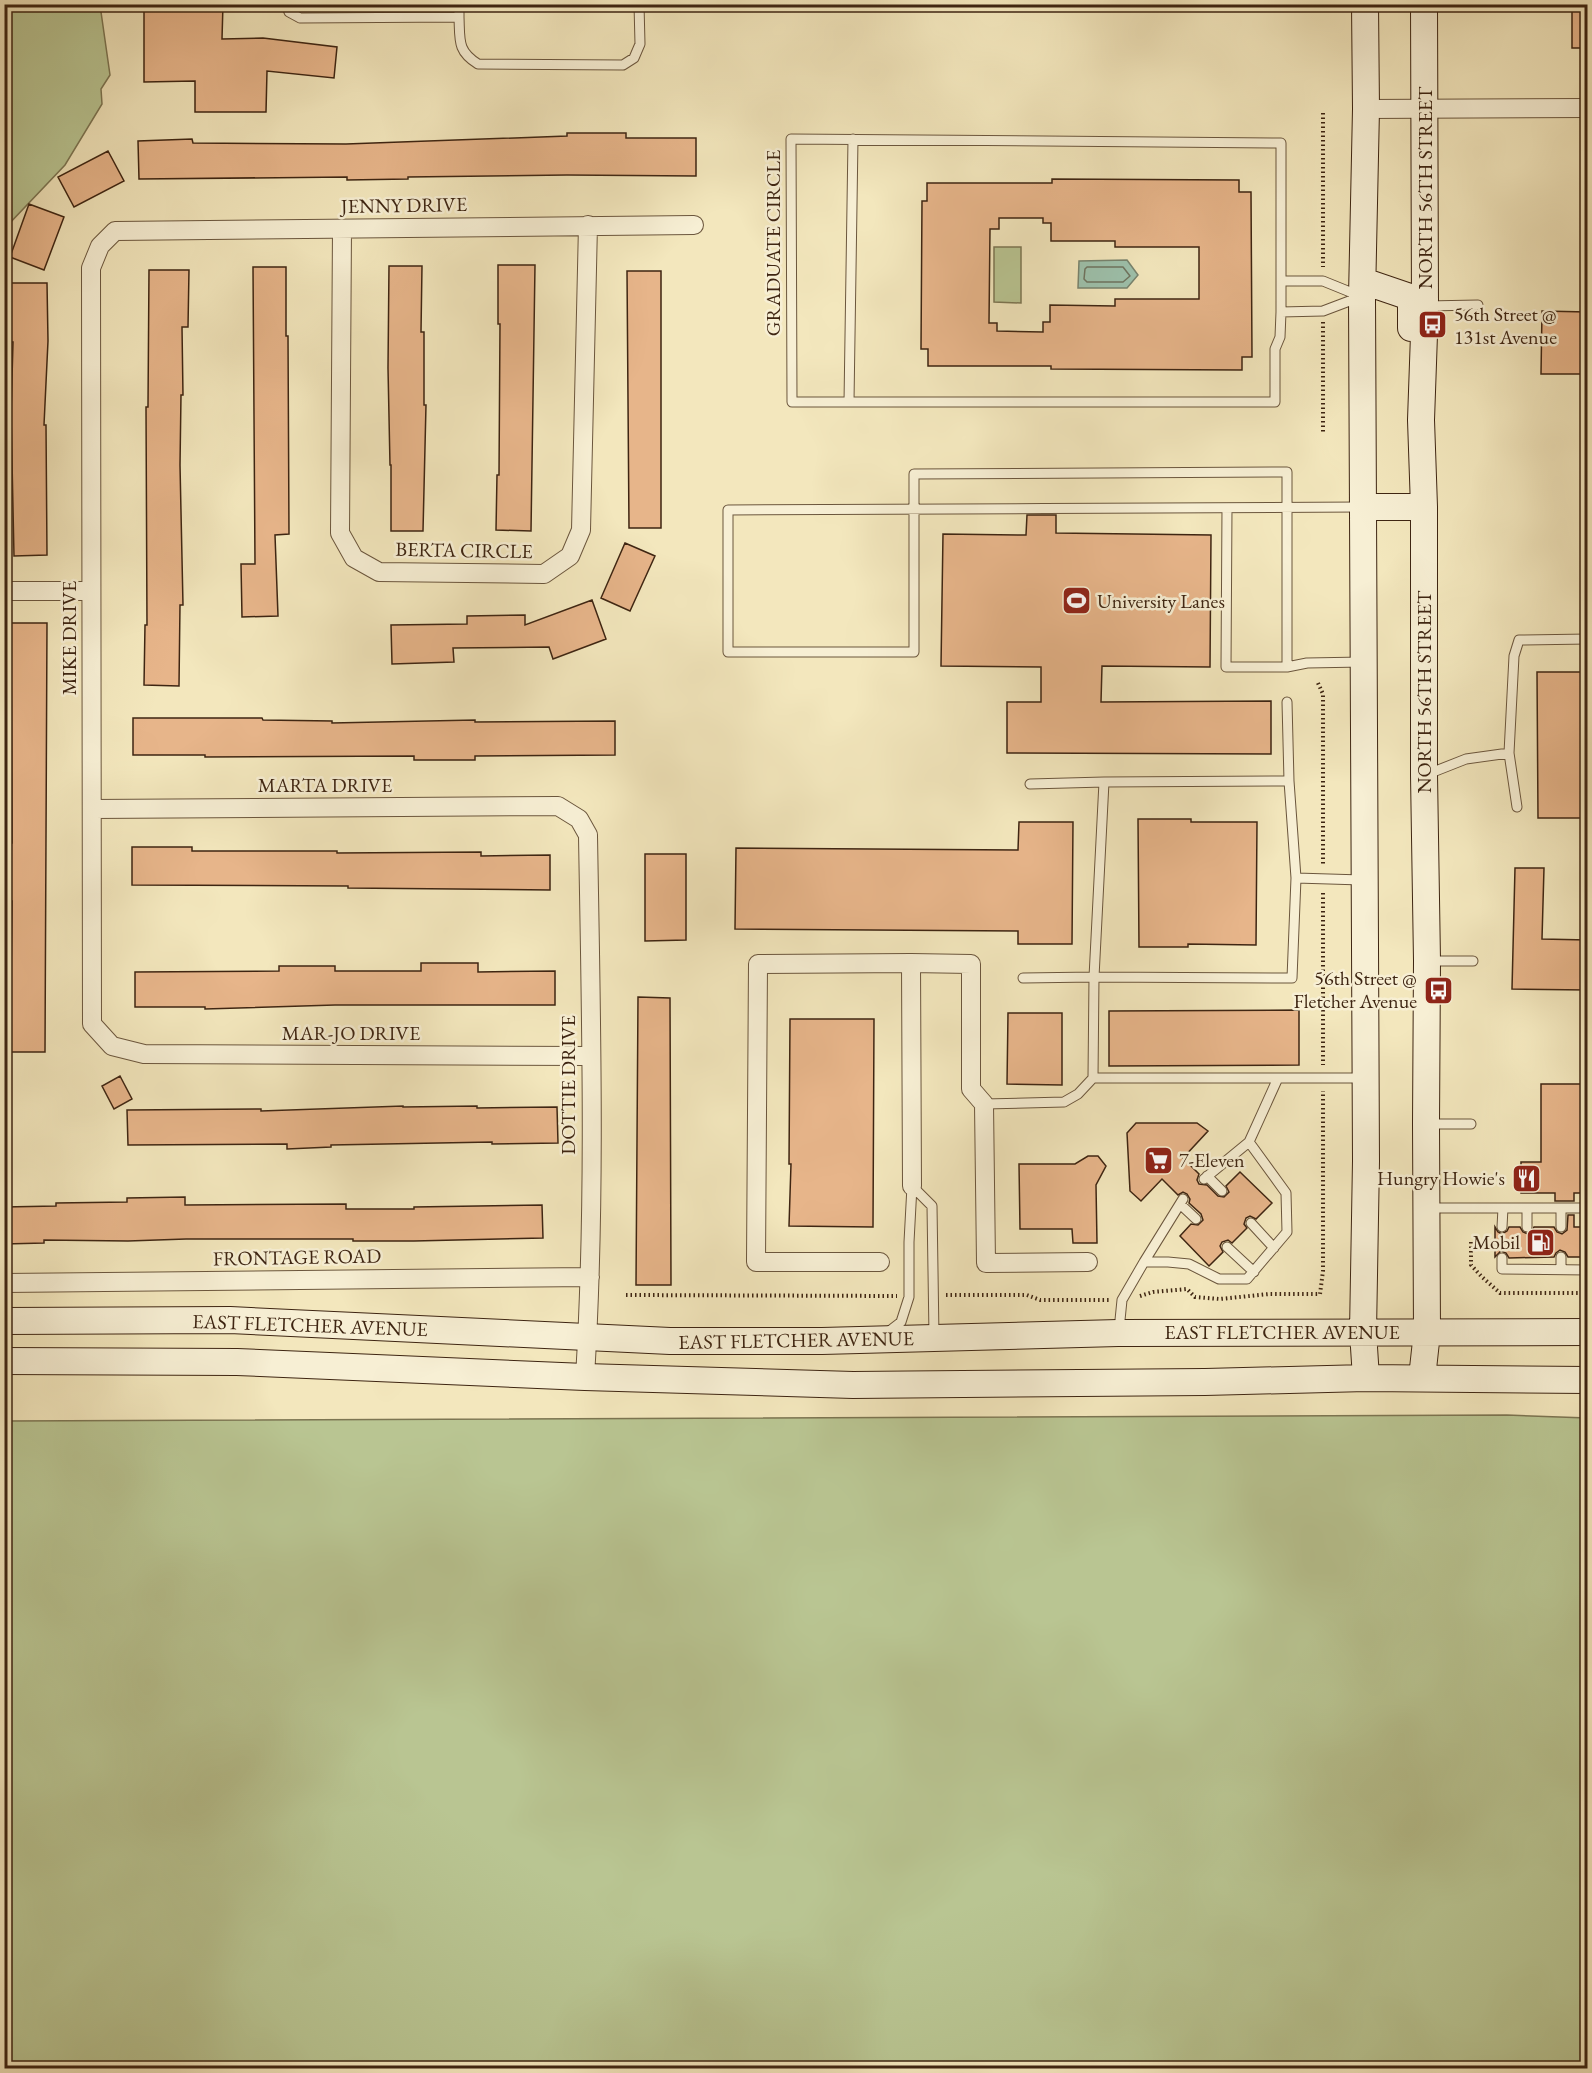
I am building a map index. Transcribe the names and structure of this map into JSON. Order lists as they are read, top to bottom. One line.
{"streets":{"main road":["NORTH 56TH STREET","EAST FLETCHER AVENUE"],"street":["JENNY DRIVE","BERTA CIRCLE","MIKE DRIVE","MARTA DRIVE","MAR-JO DRIVE","DOTTIE DRIVE","FRONTAGE ROAD"],"lane":["GRADUATE CIRCLE"]},"crossings":[["NORTH 56TH STREET","EAST FLETCHER AVENUE"],["JENNY DRIVE","BERTA CIRCLE"],["JENNY DRIVE","MIKE DRIVE"],["MIKE DRIVE","MARTA DRIVE"],["MIKE DRIVE","MAR-JO DRIVE"],["MARTA DRIVE","DOTTIE DRIVE"],["MAR-JO DRIVE","DOTTIE DRIVE"],["DOTTIE DRIVE","FRONTAGE ROAD"],["DOTTIE DRIVE","EAST FLETCHER AVENUE"]],"places":{"bus stop":["56th Street @ 131st Avenue","56th Street @ Fletcher Avenue"],"sports":["University Lanes"],"supermarket":["7-Eleven"],"restaurant":["Hungry Howie's"],"fuel station":["Mobil"]}}
